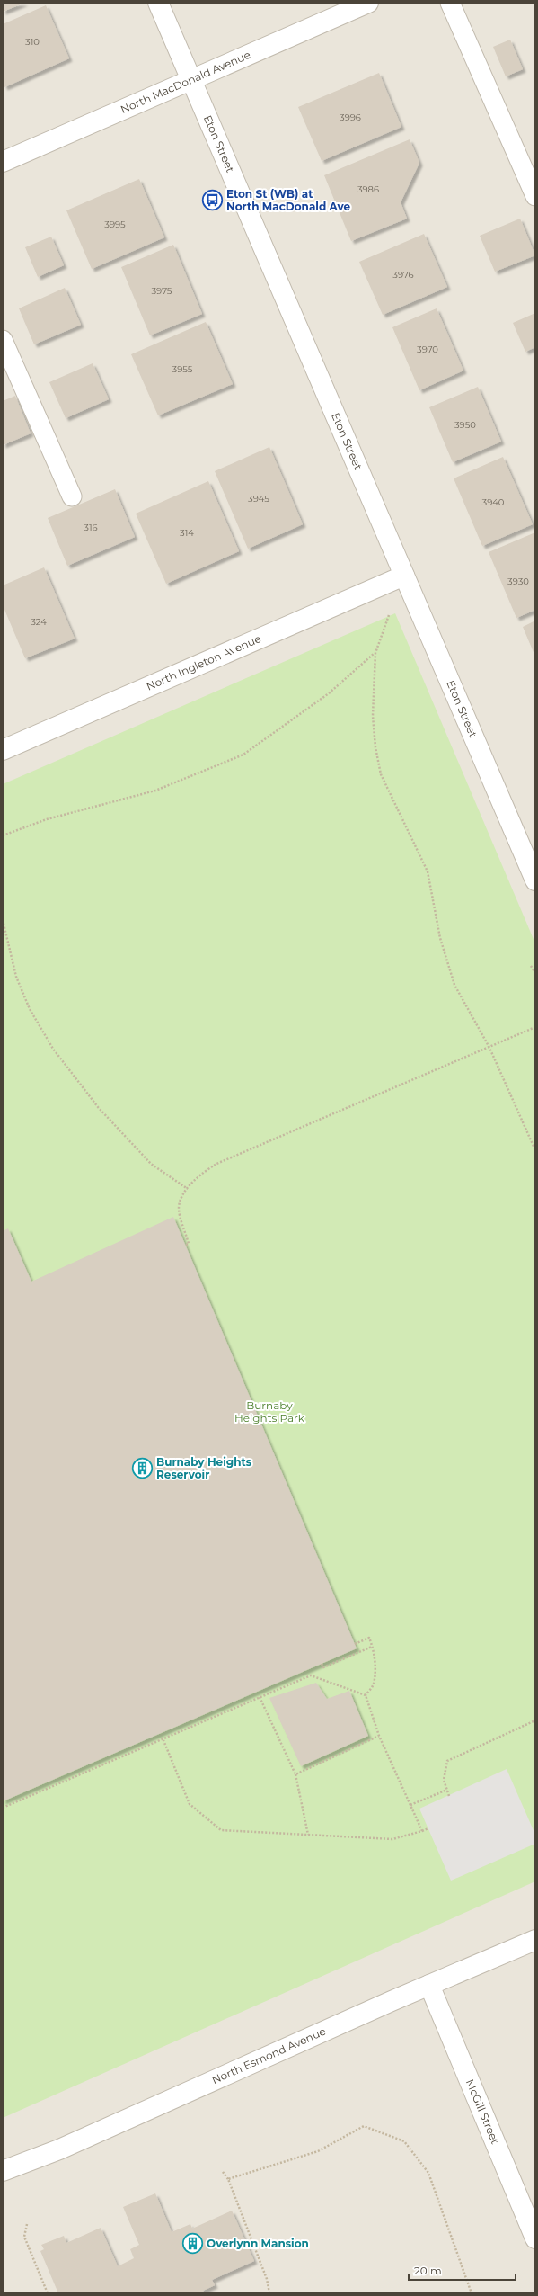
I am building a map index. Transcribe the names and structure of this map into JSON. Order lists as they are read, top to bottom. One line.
{"streets":{"street":["North MacDonald Avenue","Eton Street","North Ingleton Avenue","North Esmond Avenue","McGill Street"]},"crossings":[["North MacDonald Avenue","Eton Street"],["Eton Street","North Ingleton Avenue"],["North Esmond Avenue","McGill Street"]],"parks":["Burnaby Heights Park"],"places":{"bus stop":["Eton St (WB) at North MacDonald Ave"],"building":["Burnaby Heights Reservoir","Overlynn Mansion"]},"house_numbers":["310","3996","3986","3995","3976","3975","3970","3955","3950","3945","3940","316","314","3930","324"],"scale_bar":"20 m"}
